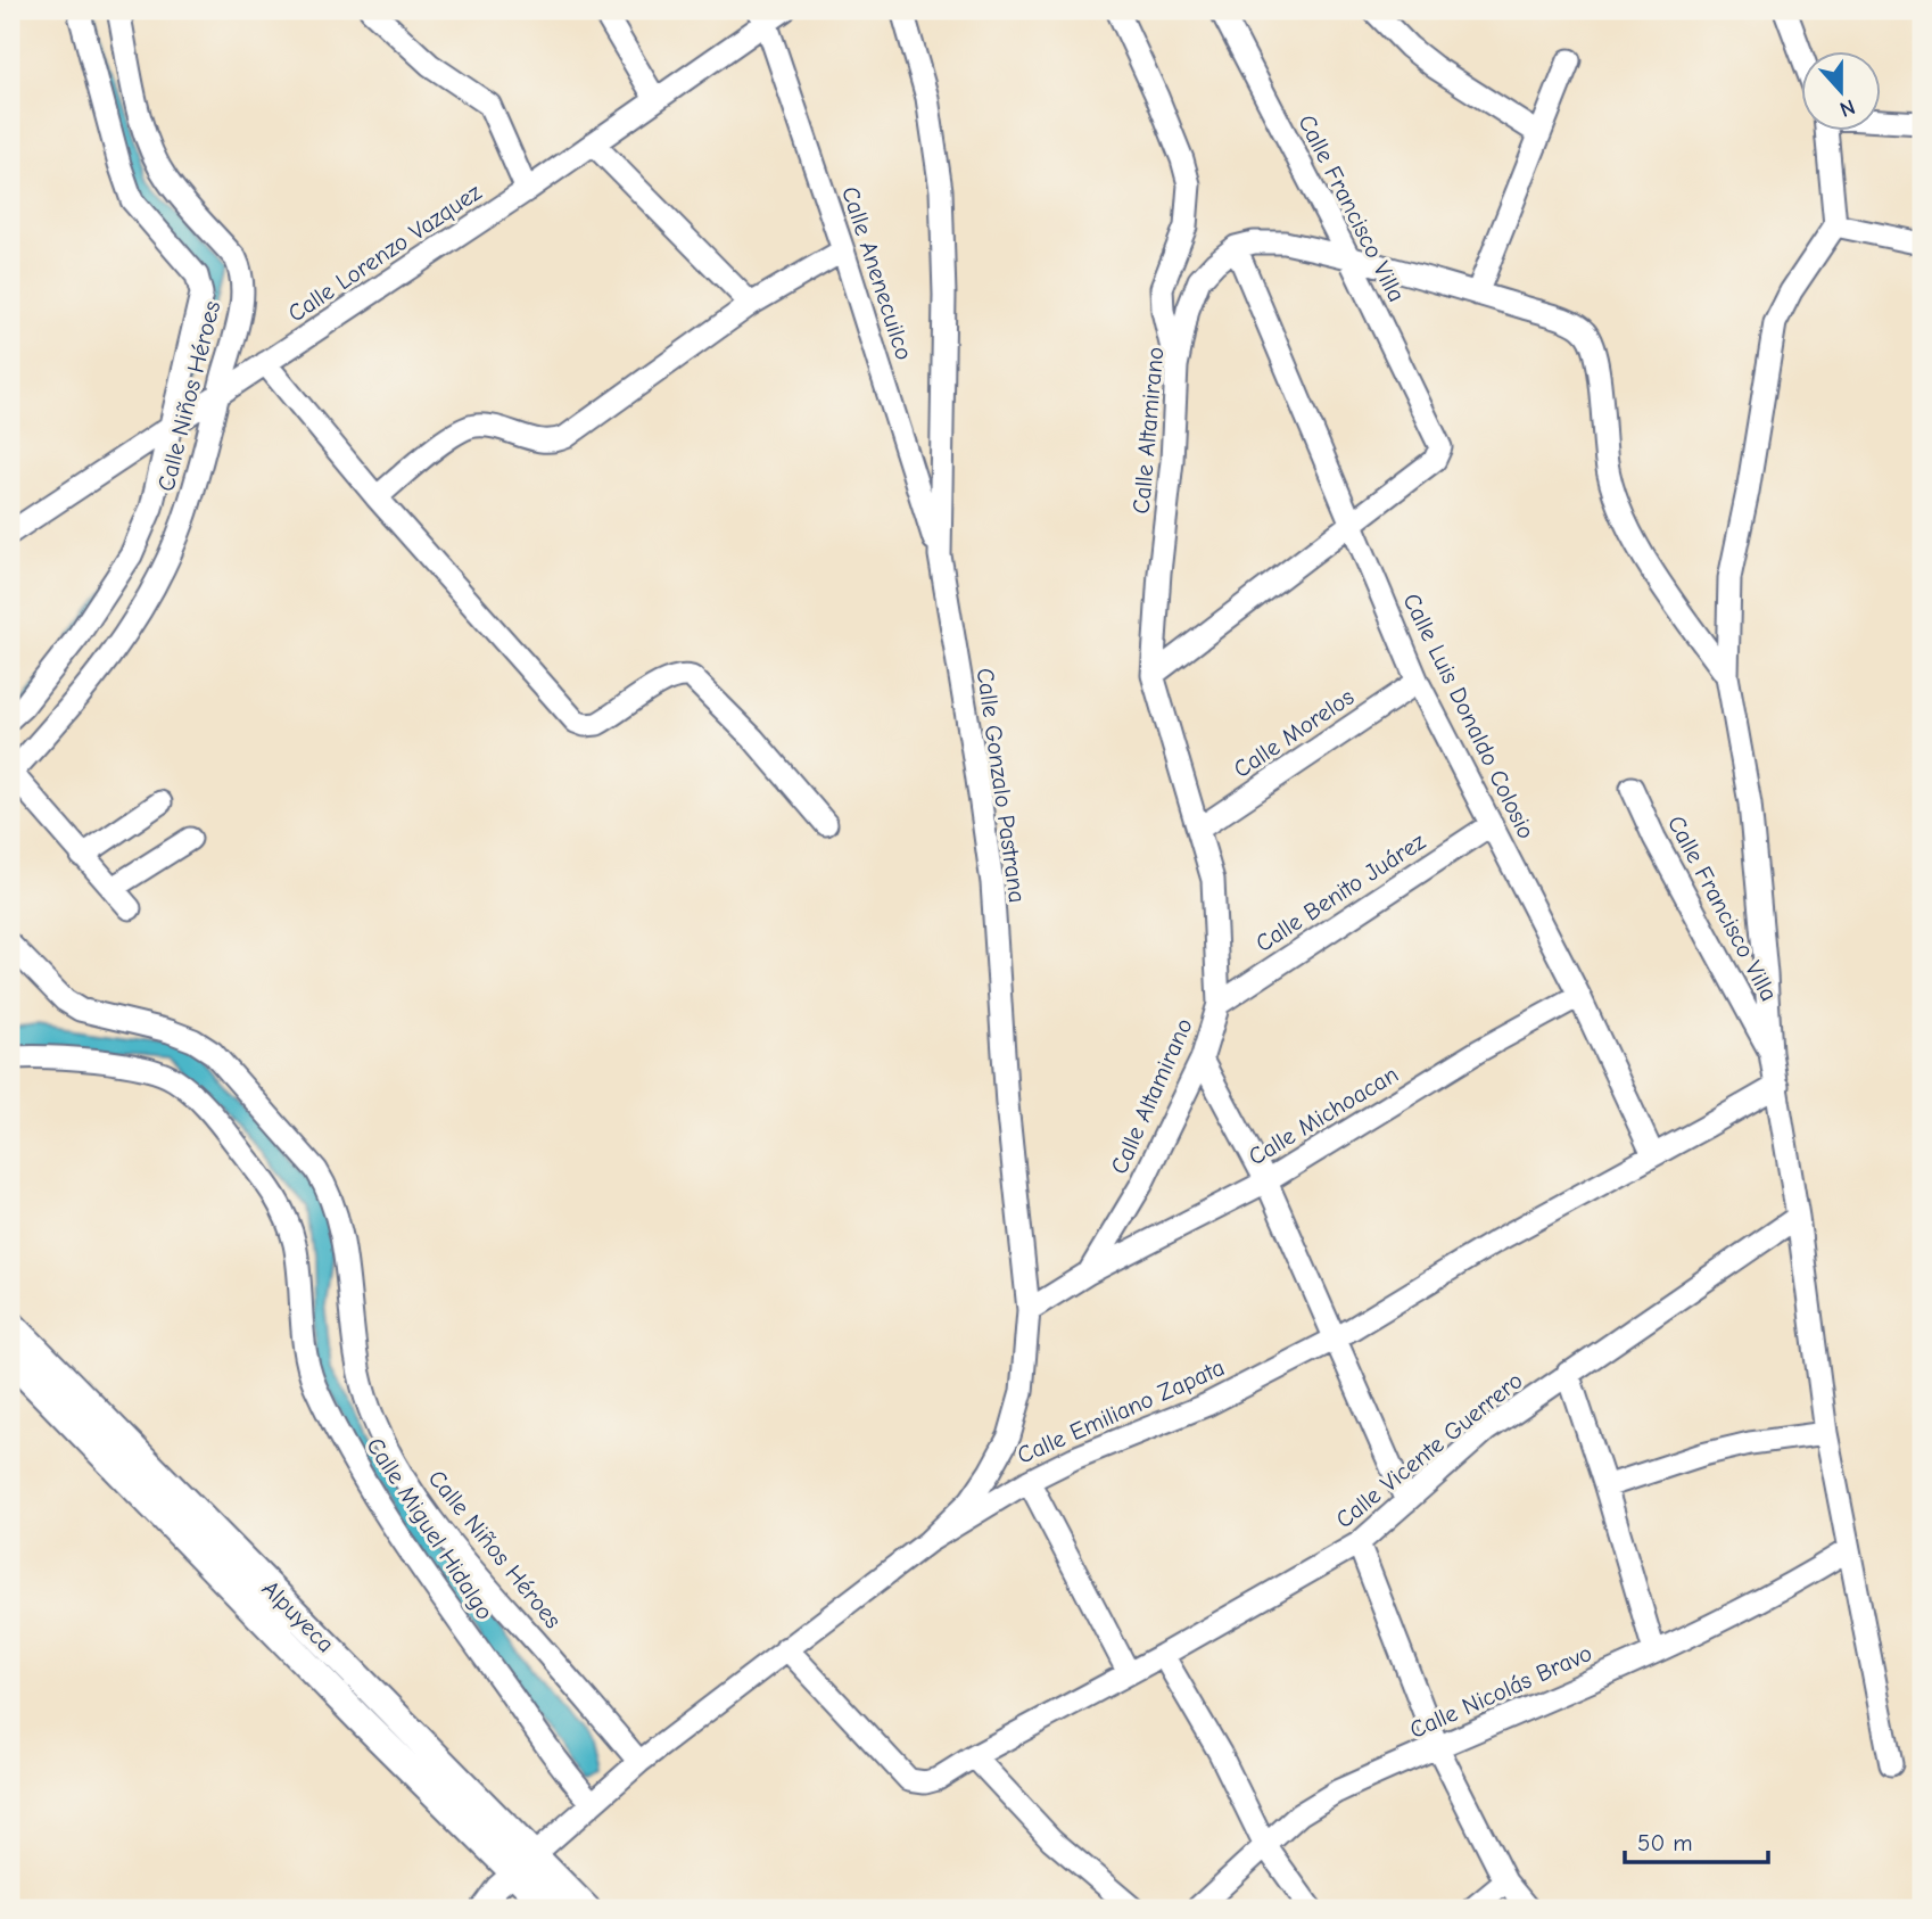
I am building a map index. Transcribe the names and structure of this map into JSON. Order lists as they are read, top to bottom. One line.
{"streets":{"main road":["Alpuyeca"],"street":["Calle Francisco Villa","Calle Lorenzo Vazquez","Calle Anenecuilco","Calle Niños Héroes","Calle Altamirano","Calle Luis Donaldo Colosio","Calle Morelos","Calle Gonzalo Pastrana","Calle Benito Juárez","Calle Michoacan","Calle Emiliano Zapata","Calle Vicente Guerrero","Calle Miguel Hidalgo","Calle Nicolás Bravo"]},"crossings":[["Calle Francisco Villa","Calle Luis Donaldo Colosio"],["Calle Lorenzo Vazquez","Calle Anenecuilco"],["Calle Lorenzo Vazquez","Calle Niños Héroes"],["Calle Anenecuilco","Calle Gonzalo Pastrana"],["Calle Niños Héroes","Calle Emiliano Zapata"],["Calle Altamirano","Calle Luis Donaldo Colosio"],["Calle Altamirano","Calle Morelos"],["Calle Altamirano","Calle Gonzalo Pastrana"],["Calle Altamirano","Calle Benito Juárez"],["Calle Altamirano","Calle Michoacan"],["Calle Luis Donaldo Colosio","Calle Morelos"],["Calle Luis Donaldo Colosio","Calle Benito Juárez"],["Calle Luis Donaldo Colosio","Calle Michoacan"],["Calle Luis Donaldo Colosio","Calle Emiliano Zapata"],["Calle Gonzalo Pastrana","Calle Emiliano Zapata"],["Calle Emiliano Zapata","Calle Vicente Guerrero"],["Calle Emiliano Zapata","Calle Miguel Hidalgo"],["Calle Emiliano Zapata","Alpuyeca"]],"scale_bar":"50 m","north":"bottom"}
